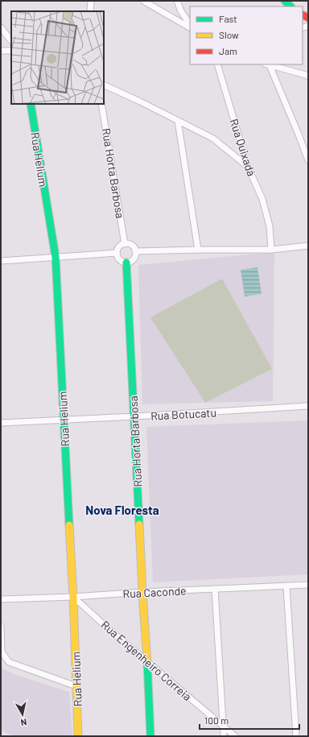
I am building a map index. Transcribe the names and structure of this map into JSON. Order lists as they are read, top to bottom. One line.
{"streets":{"street":["Rua Quixadá","Rua Helium","Rua Horta Barbosa","Rua Botucatu","Rua Caconde","Rua Engenheiro Correia"]},"crossings":[["Rua Helium","Rua Botucatu"],["Rua Helium","Rua Caconde"],["Rua Helium","Rua Engenheiro Correia"],["Rua Horta Barbosa","Rua Botucatu"],["Rua Horta Barbosa","Rua Caconde"],["Rua Horta Barbosa","Rua Engenheiro Correia"],["Rua Caconde","Rua Engenheiro Correia"]],"districts":["Nova Floresta"],"legend":["Fast","Slow","Jam"],"scale_bar":"100 m","north":"bottom"}
